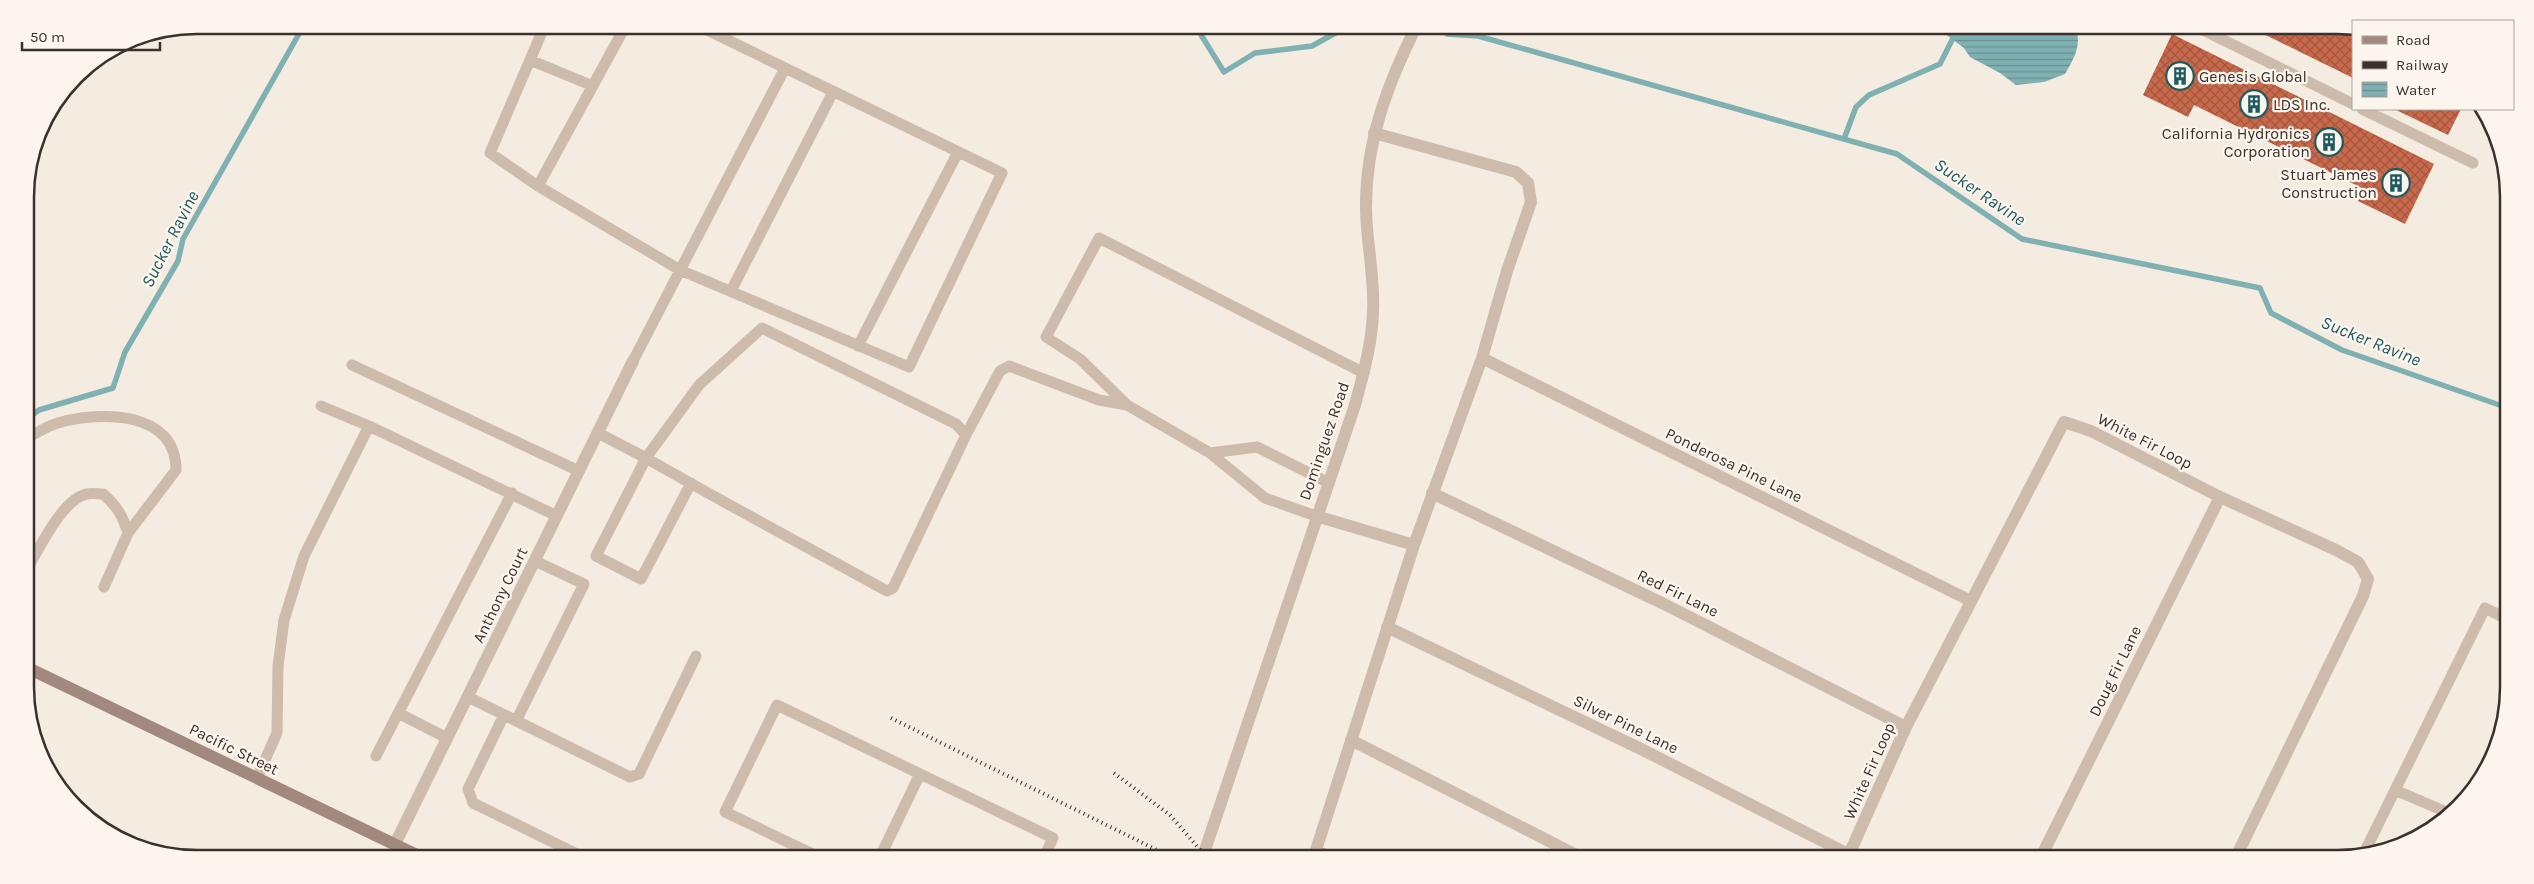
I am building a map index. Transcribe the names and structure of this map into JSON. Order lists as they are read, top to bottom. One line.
{"streets":{"main road":["Pacific Street"],"street":["Dominguez Road","White Fir Loop","Ponderosa Pine Lane","Red Fir Lane","Anthony Court","Doug Fir Lane","Silver Pine Lane"]},"crossings":[["White Fir Loop","Ponderosa Pine Lane"],["White Fir Loop","Red Fir Lane"],["White Fir Loop","Doug Fir Lane"],["Anthony Court","Pacific Street"]],"water":["Sucker Ravine"],"places":{"building":["Genesis Global","LDS Inc.","California Hydronics Corporation","Stuart James Construction"]},"legend":["Road","Railway","Water"],"scale_bar":"50 m"}
